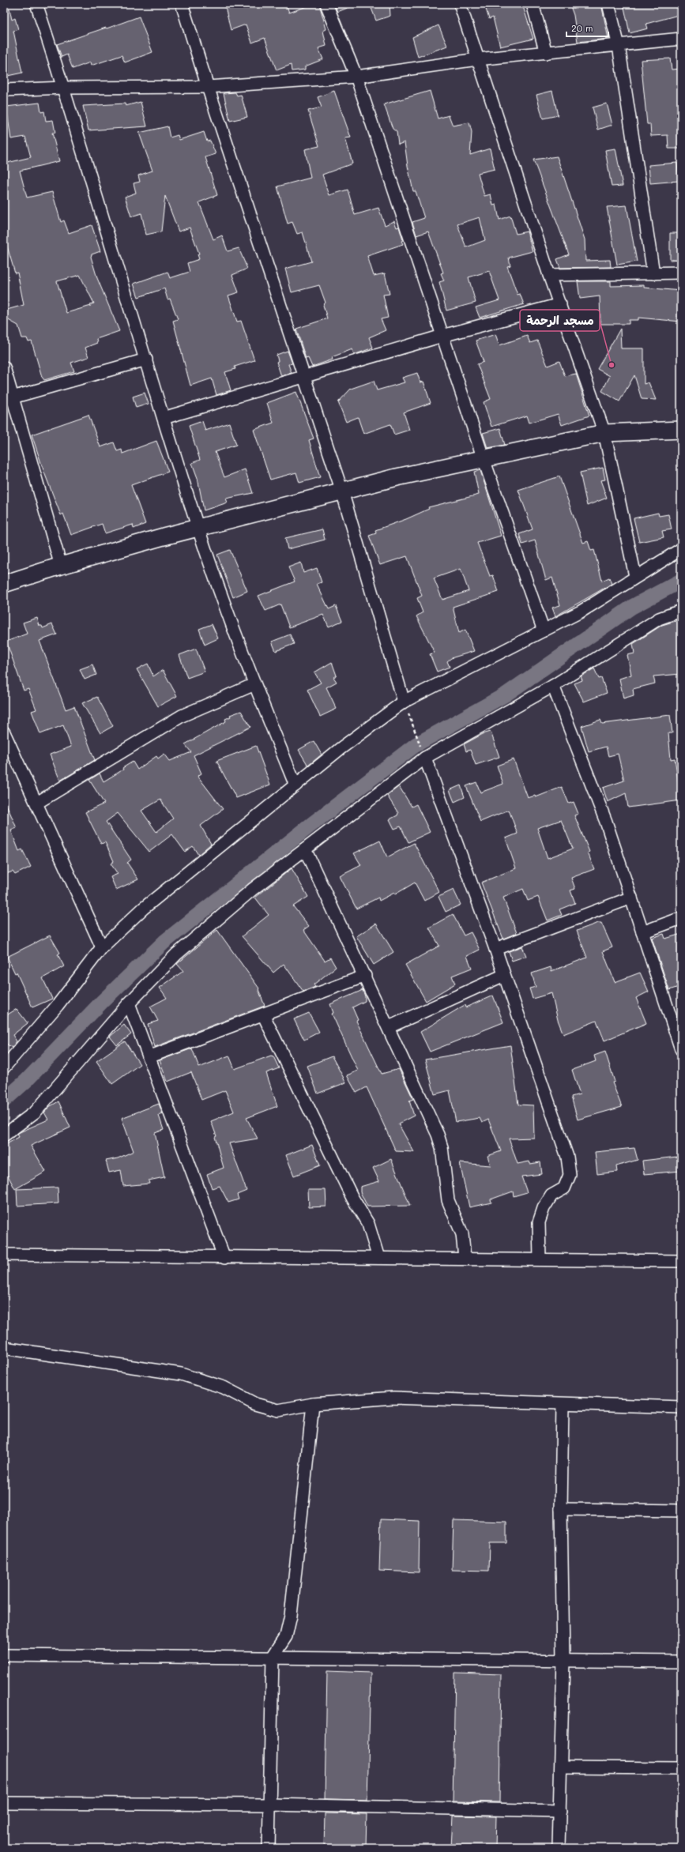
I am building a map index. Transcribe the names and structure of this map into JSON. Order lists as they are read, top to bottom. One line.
{"places":["مسجد الرحمة"],"scale_bar":"20 m"}
